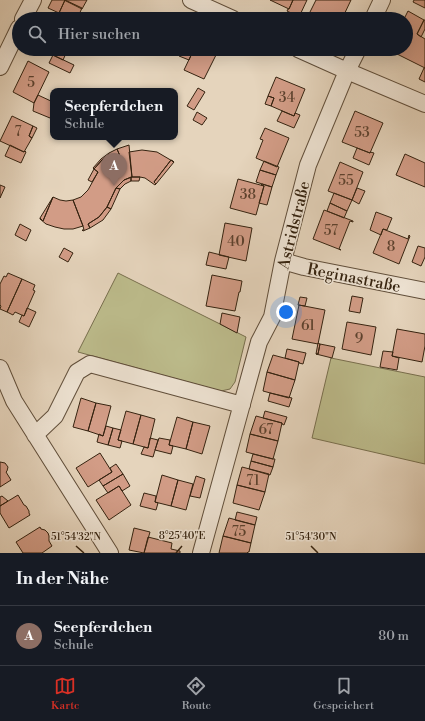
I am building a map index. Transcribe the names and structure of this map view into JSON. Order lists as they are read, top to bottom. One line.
{"streets":{"street":["Astridstraße","Reginastraße"]},"crossings":[["Astridstraße","Reginastraße"]],"house_numbers":["5","34","7","53","55","38","57","40","8","61","9","67","71","75"],"page":{"search":"Hier suchen","popup":["Seepferdchen","Schule"],"pins":"A","heading":"In der Nähe","list":[{"mark":"A","name":"Seepferdchen","note":"Schule","value":"80 m"}],"nav":["Karte","Route","Gespeichert"]},"coordinates":["8°25'40\"E","51°54'32\"N","51°54'30\"N"]}
